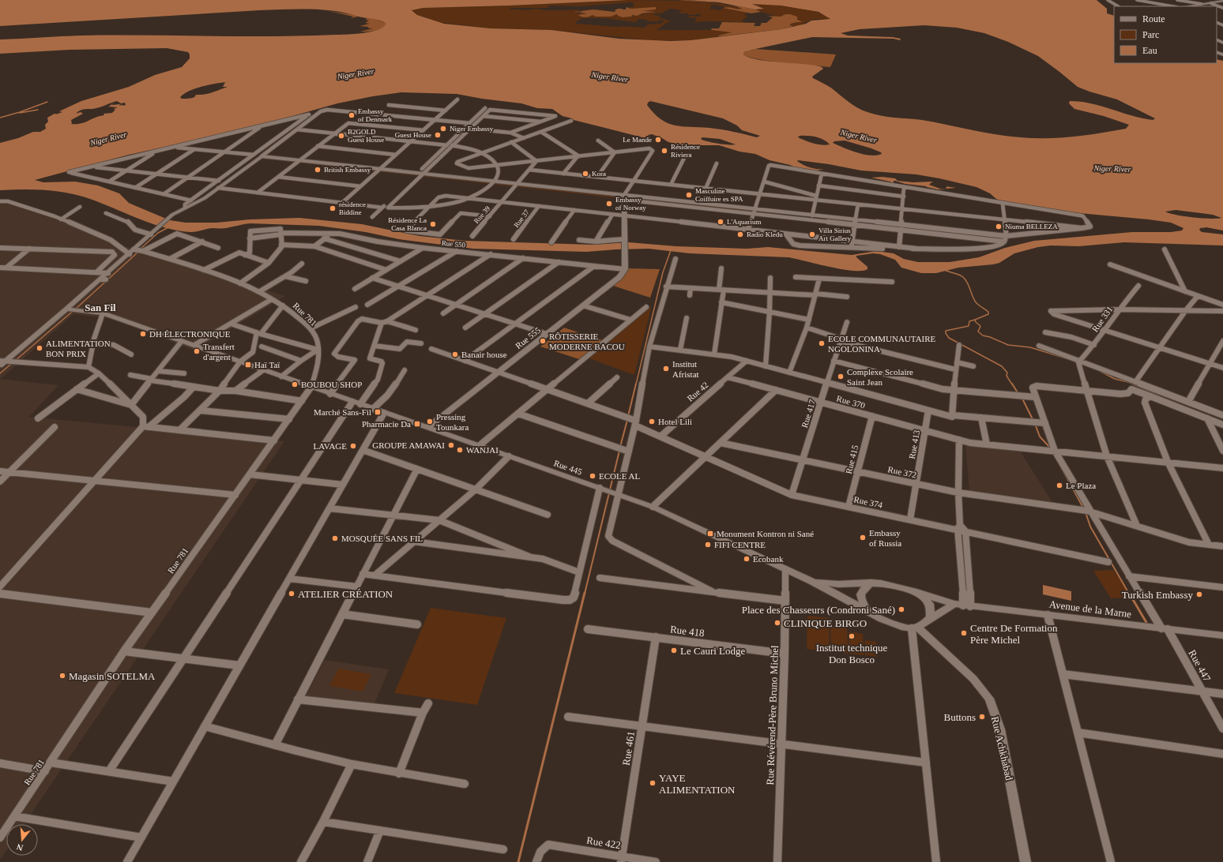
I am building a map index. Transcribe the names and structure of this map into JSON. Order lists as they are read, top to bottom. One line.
{"streets":{"street":["Rue 39","Rue 37","Rue 550","Rue 781","Rue 331","Rue 555","Rue 42","Rue 370","Rue 417","Rue 413","Rue 415","Rue 445","Rue 372","Rue 374","Avenue de la Marne","Rue 418","Rue 447","Rue Révérend-Père Bruno Michel","Rue 461","Rue Achkhabad","Rue 422"]},"crossings":[["Rue 550","Rue 555"],["Rue 781","Rue 445"],["Rue 555","Rue 445"],["Rue 555","Rue 374"],["Rue 42","Rue 370"],["Rue 42","Rue 374"],["Rue 370","Rue 417"],["Rue 370","Rue 413"],["Rue 370","Rue 415"],["Rue 370","Rue 447"],["Rue 417","Rue 372"],["Rue 417","Rue 374"],["Rue 413","Rue 372"],["Rue 413","Rue 374"],["Rue 415","Rue 372"],["Rue 415","Rue 374"],["Rue 445","Avenue de la Marne"],["Rue 445","Rue Révérend-Père Bruno Michel"],["Rue 372","Rue 447"],["Avenue de la Marne","Rue 447"],["Rue 418","Rue Révérend-Père Bruno Michel"],["Rue 418","Rue 461"],["Rue 461","Rue 422"]],"districts":["San Fil"],"water":["Niger River"],"places":{"other":["Embassy of Denmark","Niger Embassy","Guest House","B2GOLD Guest House","Le Mande","Résidence Riviera","British Embassy","Kora","Masculine Coiffuire es SPA","Embassy of Norway","résidence Biddine","L'Aquarium","Résidence La Casa Blanca","Niuma BELLEZA","Radio Kledu","Villa Sirius Art Gallery","DH ÉLECTRONIQUE","RÔTISSERIE MODERNE BACOU","ECOLE COMMUNAUTAIRE NGOLONINA","ALIMENTATION BON PRIX","Transfert d'argent","Banair house","Institut Afristat","Complexe Scolaire Saint Jean","BOUBOU SHOP","Pressing Tounkara","Hotel Lili","GROUPE AMAWAI","LAVAGE","WANJAI","ECOLE AL","Le Plaza","Embassy of Russia","MOSQUÉE SANS FIL","FIFI CENTRE","Ecobank","ATELIER CRÉATION","Turkish Embassy","Place des Chasseurs (Condroni Sané)","CLINIQUE BIRGO","Centre De Formation Père Michel","Institut technique Don Bosco","Le Cauri Lodge","Magasin SOTELMA","Buttons","YAYE ALIMENTATION"],"transit":["Haï Taï","Marché Sans-Fil","Pharmacie Da","Monument Kontron ni Sané"]},"legend":["Route","Parc","Eau"],"north":"bottom"}
